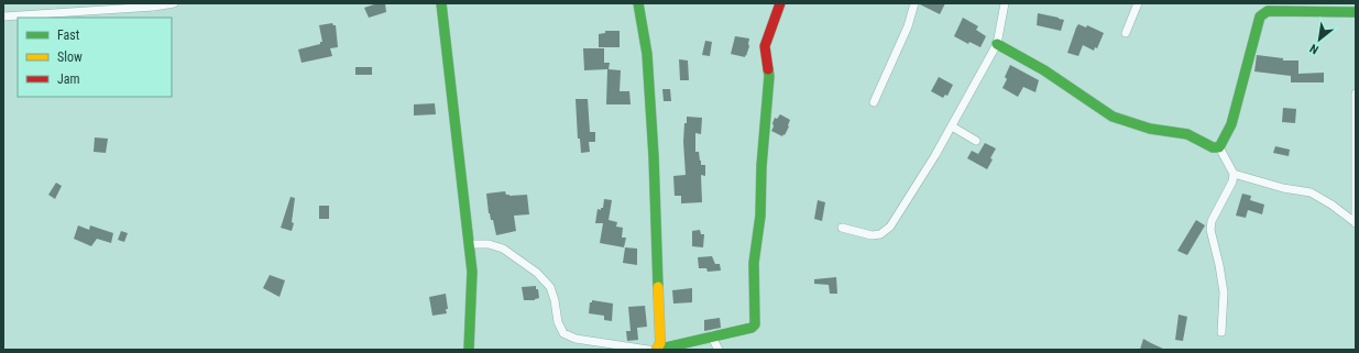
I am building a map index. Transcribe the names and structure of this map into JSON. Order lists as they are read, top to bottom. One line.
{"legend":["Fast","Slow","Jam"],"north":"bottom left"}
